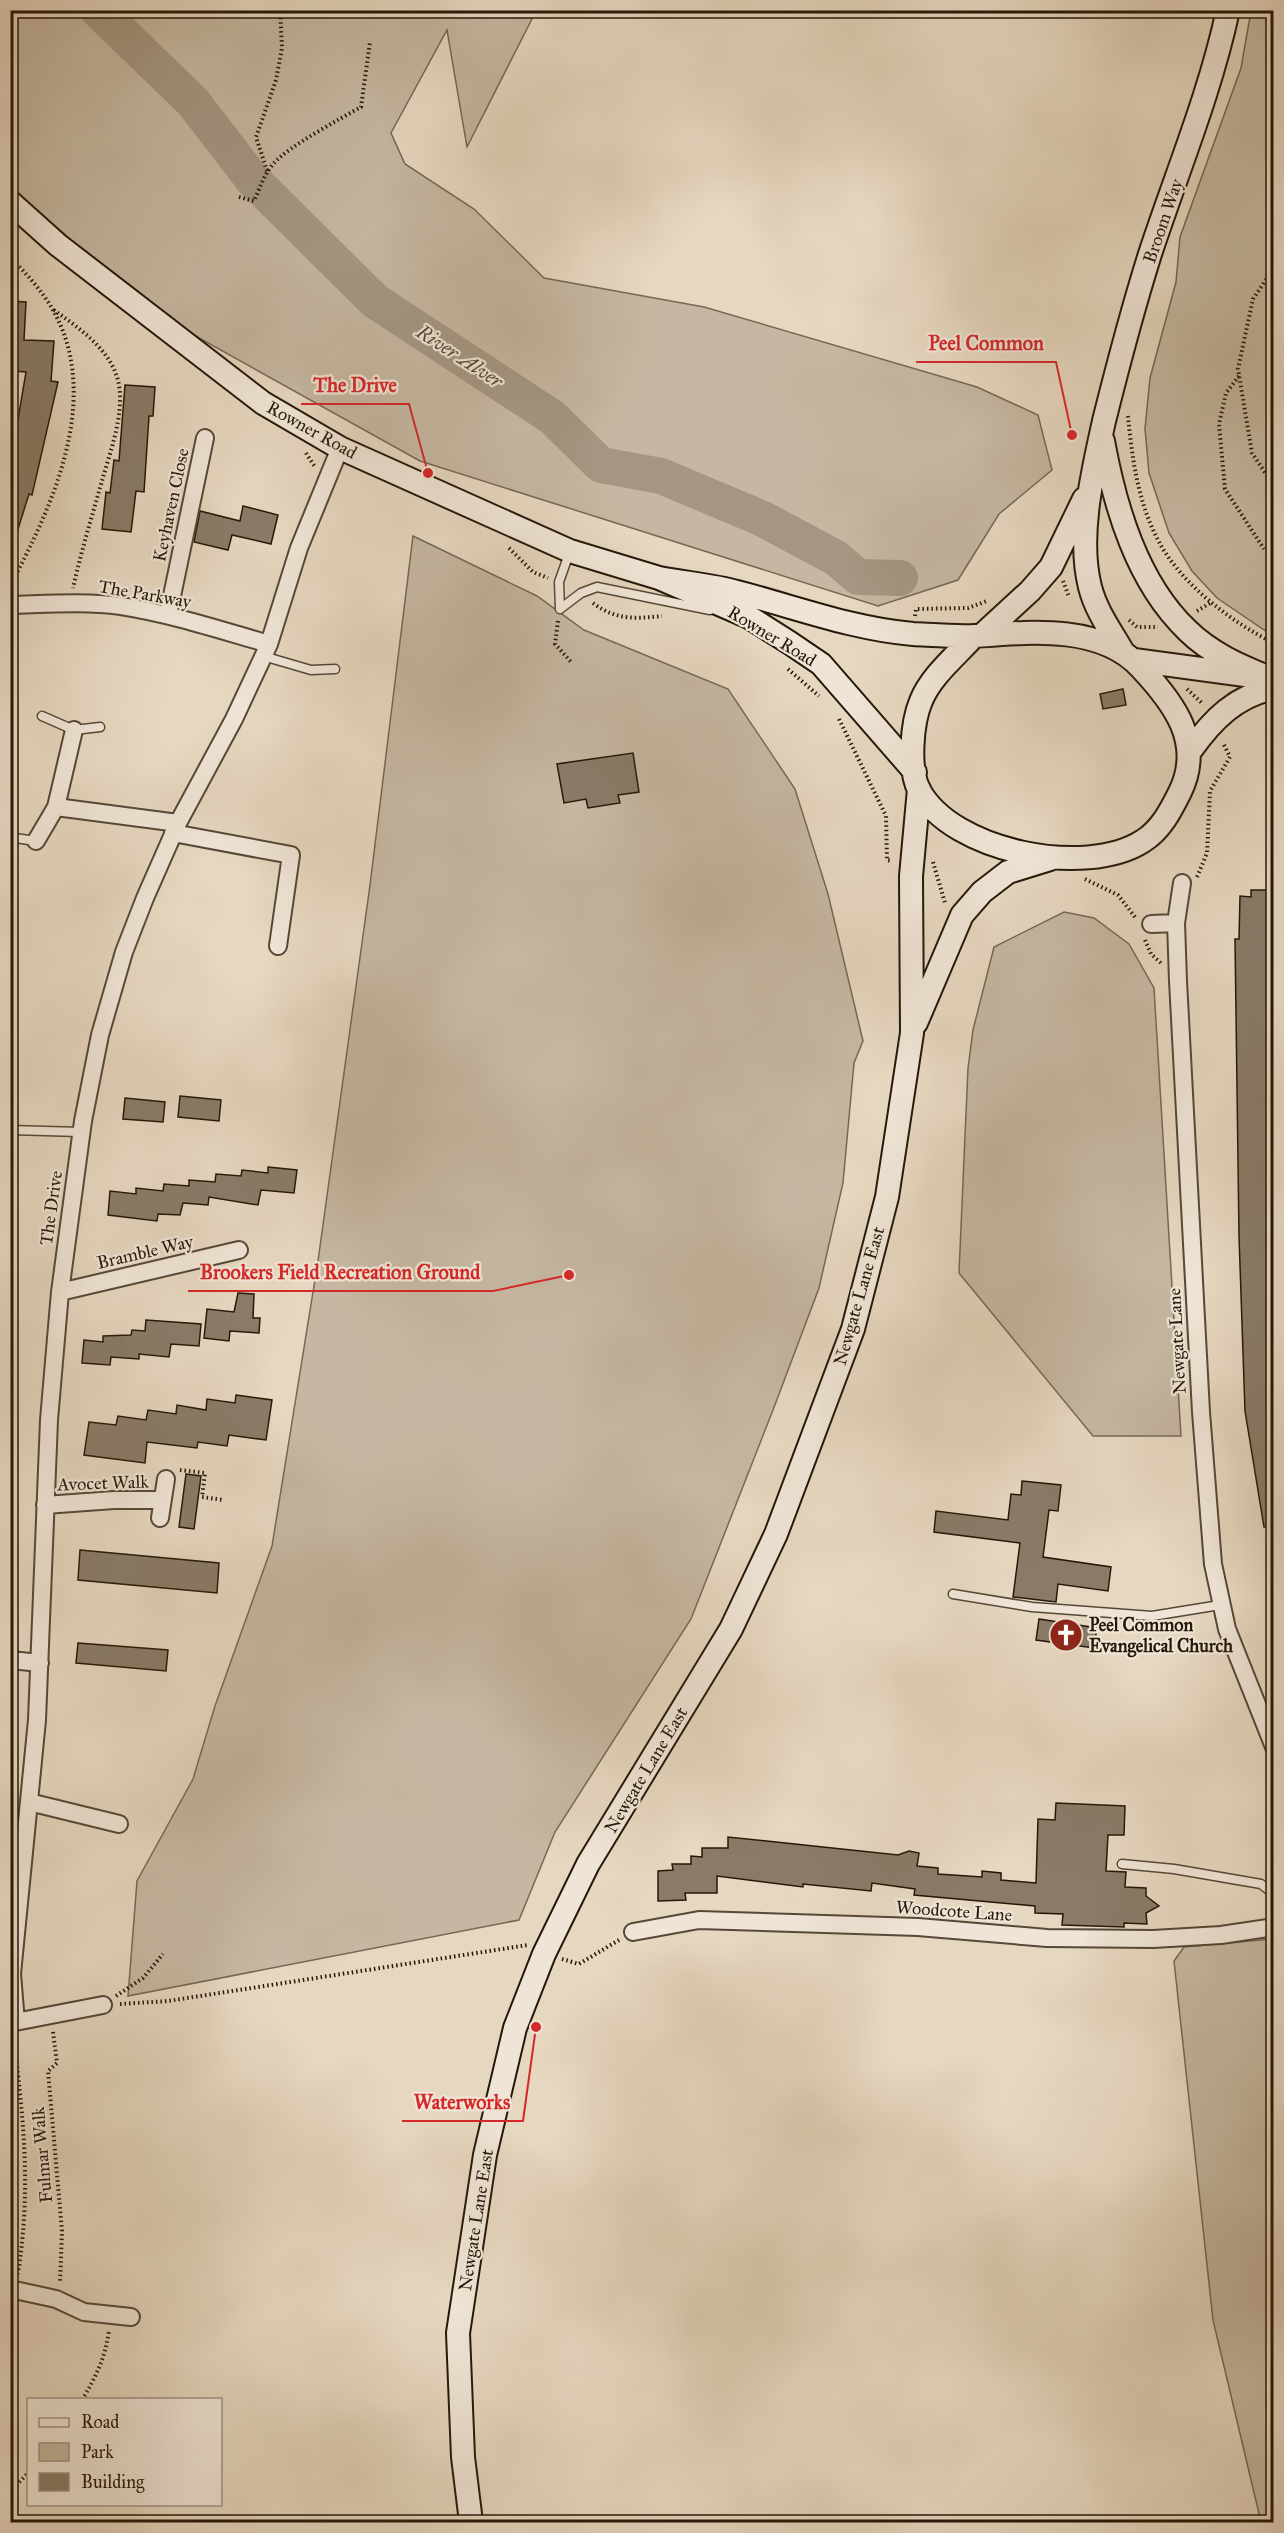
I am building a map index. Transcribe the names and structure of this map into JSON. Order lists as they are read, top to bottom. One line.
{"streets":{"main road":["Broom Way","Rowner Road","Newgate Lane East"],"street":["Keyhaven Close","The Parkway","The Drive","Bramble Way","Newgate Lane","Avocet Walk","Woodcote Lane"],"path":["Fulmar Walk"]},"crossings":[["Broom Way","Rowner Road"],["Broom Way","Newgate Lane East"],["Rowner Road","The Drive"],["Rowner Road","Newgate Lane East"],["Keyhaven Close","The Parkway"],["The Parkway","The Drive"],["The Drive","Bramble Way"],["The Drive","Avocet Walk"],["The Drive","Fulmar Walk"]],"water":["River Alver"],"places":{"other":["Peel Common","The Drive","Brookers Field Recreation Ground","Waterworks"],"church":["Peel Common Evangelical Church"]},"legend":["Road","Park","Building"]}
